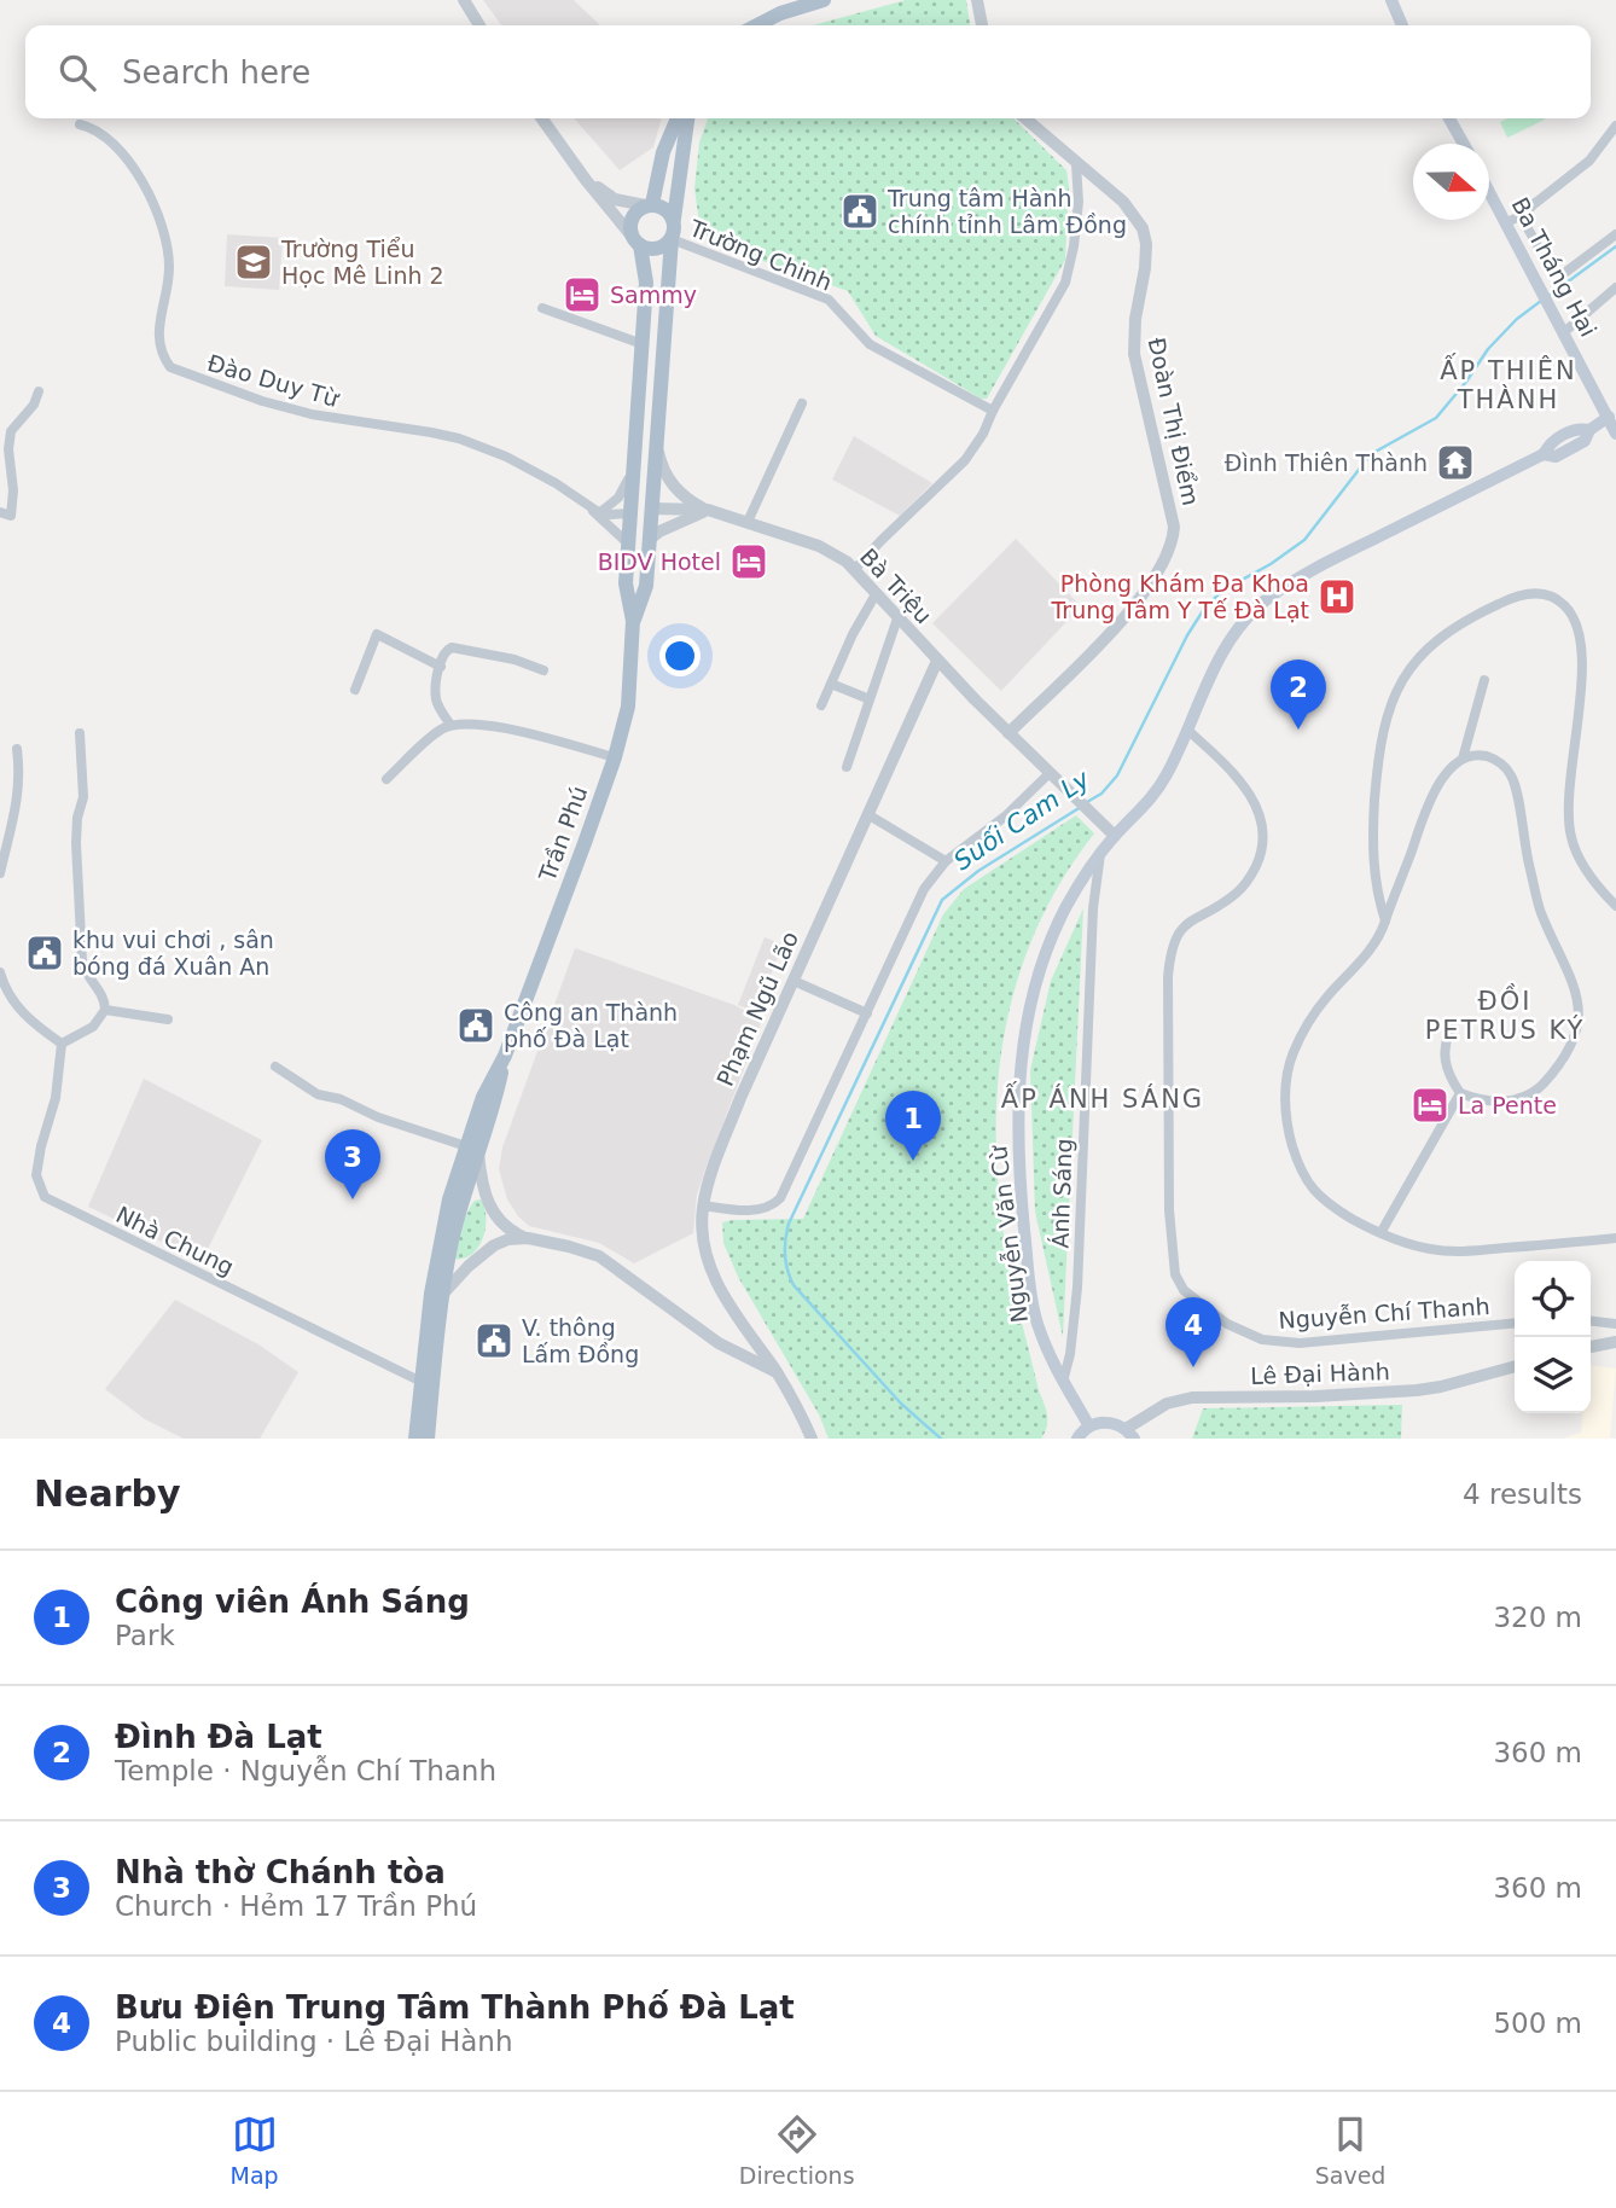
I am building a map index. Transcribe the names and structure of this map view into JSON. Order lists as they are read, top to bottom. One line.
{"streets":{"main road":["Ba Tháng Hai","Trần Phú","Nguyễn Văn Cừ"],"street":["Trường Chinh","Đào Duy Từ","Đoàn Thị Điểm","Bà Triệu","Phạm Ngũ Lão","Ánh Sáng","Nhà Chung","Nguyễn Chí Thanh","Lê Đại Hành"]},"crossings":[["Trường Chinh","Trần Phú"],["Ba Tháng Hai","Nguyễn Văn Cừ"],["Đào Duy Từ","Trần Phú"],["Đoàn Thị Điểm","Bà Triệu"],["Bà Triệu","Trần Phú"],["Bà Triệu","Phạm Ngũ Lão"],["Bà Triệu","Nguyễn Văn Cừ"],["Trần Phú","Nhà Chung"],["Ánh Sáng","Nguyễn Văn Cừ"],["Nguyễn Văn Cừ","Nguyễn Chí Thanh"]],"districts":["ẤP THIÊN THÀNH","ĐỒI PETRUS KÝ","ẤP ÁNH SÁNG"],"water":["Suối Cam Ly"],"places":{"public building":["Trung tâm Hành chính tỉnh Lâm Đồng","khu vui chơi , sân bóng đá Xuân An","Công an Thành phố Đà Lạt","V. thông Lấm Đồng"],"school or university":["Trường Tiểu Học Mê Linh 2"],"hotel":["Sammy","BIDV Hotel","La Pente"],"temple":["Đình Thiên Thành"],"hospital":["Phòng Khám Đa Khoa Trung Tâm Y Tế Đà Lạt"]},"north":"right","page":{"search":"Search here","pins":["2","1","3","4"],"heading":["Nearby","4 results"],"list":[{"mark":"1","name":"Công viên Ánh Sáng","note":"Park","value":"320 m"},{"mark":"2","name":"Đình Đà Lạt","note":"Temple · Nguyễn Chí Thanh","value":"360 m"},{"mark":"3","name":"Nhà thờ Chánh tòa","note":"Church · Hẻm 17 Trần Phú","value":"360 m"},{"mark":"4","name":"Bưu Điện Trung Tâm Thành Phố Đà Lạt","note":"Public building · Lê Đại Hành","value":"500 m"}],"nav":["Map","Directions","Saved"]}}
